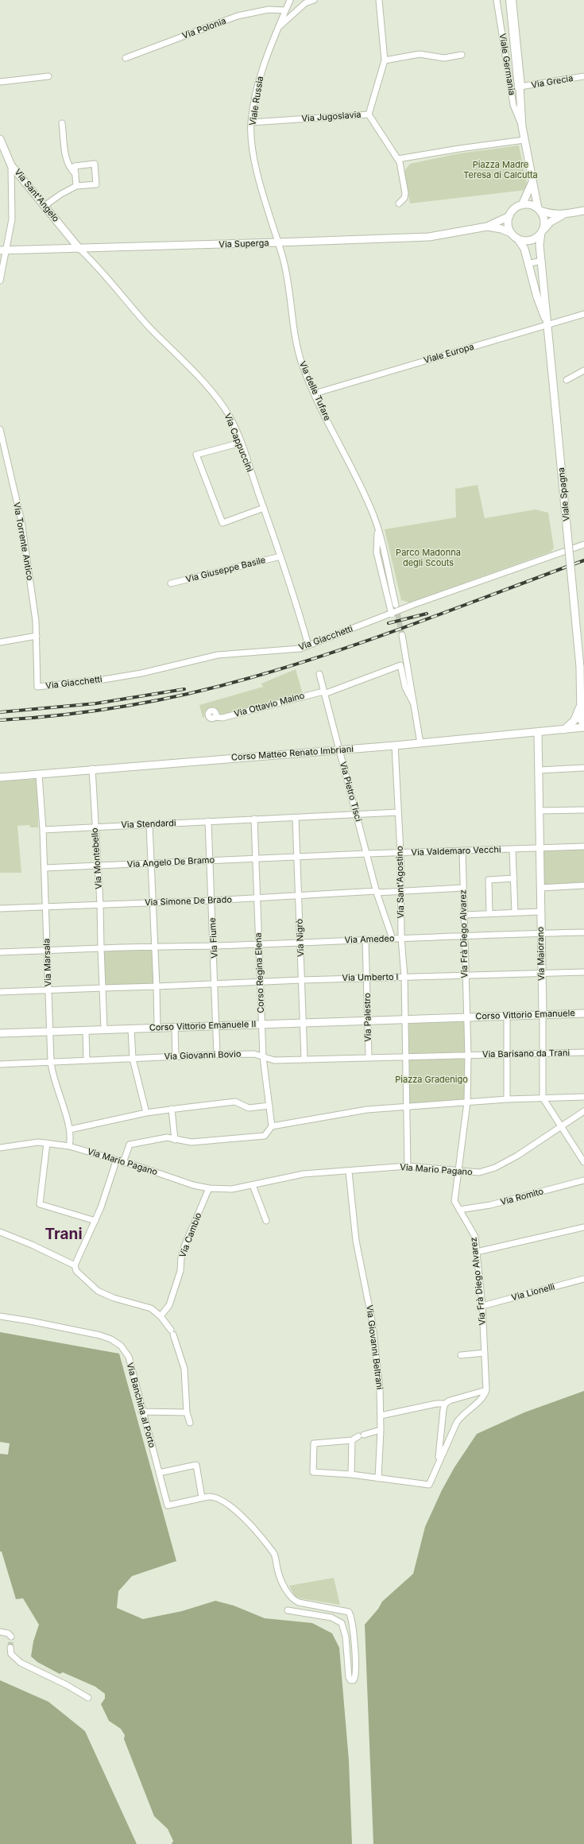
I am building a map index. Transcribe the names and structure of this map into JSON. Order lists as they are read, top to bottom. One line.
{"streets":{"street":["Via Polonia","Viale Germania","Via Grecia","Viale Russia","Via Jugoslavia","Via Sant'Angelo","Via Superga","Viale Europa","Via delle Tufare","Via Cappuccini","Viale Spagna","Via Torrente Antico","Via Giuseppe Basile","Via Giacchetti","Via Ottavio Maino","Corso Matteo Renato Imbriani","Via Pietro Tisci","Via Stendardi","Via Valdemaro Vecchi","Via Montebello","Via Angelo De Bramo","Via Sant'Agostino","Via Simone De Brado","Via Frà Diego Alvarez","Via Fiume","Via Nigrò","Via Amedeo","Via Maiorano","Via Marsala","Corso Regina Elena","Via Umberto I","Corso Vittorio Emanuele","Via Palestro","Corso Vittorio Emanuele II","Via Barisano da Trani","Via Giovanni Bovio","Via Mario Pagano","Via Romito","Via Cambio","Via Lionelli","Via Giovanni Beltrani","Via Banchina al Porto"]},"crossings":[["Via Polonia","Viale Russia"],["Viale Germania","Via Grecia"],["Viale Germania","Via Superga"],["Viale Germania","Viale Spagna"],["Viale Russia","Via Jugoslavia"],["Viale Russia","Via Superga"],["Viale Russia","Via delle Tufare"],["Via Sant'Angelo","Via Superga"],["Via Sant'Angelo","Via Cappuccini"],["Via Superga","Via delle Tufare"],["Via Superga","Via Cappuccini"],["Via Superga","Viale Spagna"],["Viale Europa","Via delle Tufare"],["Viale Europa","Viale Spagna"],["Via delle Tufare","Via Giacchetti"],["Via Cappuccini","Via Giuseppe Basile"],["Via Cappuccini","Via Giacchetti"],["Viale Spagna","Corso Matteo Renato Imbriani"],["Via Torrente Antico","Via Giacchetti"],["Via Ottavio Maino","Via Pietro Tisci"],["Corso Matteo Renato Imbriani","Via Pietro Tisci"],["Corso Matteo Renato Imbriani","Via Montebello"],["Corso Matteo Renato Imbriani","Via Sant'Agostino"],["Corso Matteo Renato Imbriani","Via Maiorano"],["Corso Matteo Renato Imbriani","Via Marsala"],["Via Pietro Tisci","Via Stendardi"],["Via Pietro Tisci","Via Valdemaro Vecchi"],["Via Pietro Tisci","Via Simone De Brado"],["Via Pietro Tisci","Via Amedeo"],["Via Stendardi","Via Montebello"],["Via Stendardi","Via Sant'Agostino"],["Via Stendardi","Via Fiume"],["Via Stendardi","Via Nigrò"],["Via Stendardi","Via Marsala"],["Via Stendardi","Corso Regina Elena"],["Via Valdemaro Vecchi","Via Angelo De Bramo"],["Via Valdemaro Vecchi","Via Sant'Agostino"],["Via Valdemaro Vecchi","Via Frà Diego Alvarez"],["Via Valdemaro Vecchi","Via Nigrò"],["Via Valdemaro Vecchi","Via Maiorano"],["Via Montebello","Via Angelo De Bramo"],["Via Montebello","Via Simone De Brado"],["Via Montebello","Via Amedeo"],["Via Montebello","Via Umberto I"],["Via Angelo De Bramo","Via Fiume"],["Via Angelo De Bramo","Via Nigrò"],["Via Angelo De Bramo","Via Marsala"],["Via Angelo De Bramo","Corso Regina Elena"],["Via Sant'Agostino","Via Simone De Brado"],["Via Sant'Agostino","Via Amedeo"],["Via Sant'Agostino","Via Umberto I"],["Via Sant'Agostino","Corso Vittorio Emanuele II"],["Via Simone De Brado","Via Frà Diego Alvarez"],["Via Simone De Brado","Via Fiume"],["Via Simone De Brado","Via Nigrò"],["Via Simone De Brado","Via Marsala"],["Via Simone De Brado","Corso Regina Elena"],["Via Frà Diego Alvarez","Via Amedeo"],["Via Frà Diego Alvarez","Via Umberto I"],["Via Frà Diego Alvarez","Corso Vittorio Emanuele"],["Via Frà Diego Alvarez","Via Mario Pagano"],["Via Frà Diego Alvarez","Via Romito"],["Via Frà Diego Alvarez","Via Lionelli"],["Via Fiume","Via Amedeo"],["Via Fiume","Via Umberto I"],["Via Fiume","Corso Vittorio Emanuele II"],["Via Fiume","Via Giovanni Bovio"],["Via Nigrò","Via Amedeo"],["Via Nigrò","Via Umberto I"],["Via Nigrò","Corso Vittorio Emanuele II"],["Via Nigrò","Via Giovanni Bovio"],["Via Amedeo","Via Maiorano"],["Via Amedeo","Corso Regina Elena"],["Via Amedeo","Via Palestro"],["Via Maiorano","Via Umberto I"],["Via Maiorano","Corso Vittorio Emanuele"],["Via Maiorano","Via Barisano da Trani"],["Via Marsala","Corso Vittorio Emanuele II"],["Via Marsala","Via Giovanni Bovio"],["Via Marsala","Via Mario Pagano"],["Corso Regina Elena","Via Umberto I"],["Corso Regina Elena","Corso Vittorio Emanuele II"],["Corso Regina Elena","Via Giovanni Bovio"],["Via Umberto I","Via Palestro"],["Via Palestro","Corso Vittorio Emanuele II"],["Via Palestro","Via Giovanni Bovio"],["Via Mario Pagano","Via Cambio"],["Via Mario Pagano","Via Giovanni Beltrani"]],"districts":["Trani"],"parks":["Piazza Madre Teresa di Calcutta","Parco Madonna degli Scouts","Piazza Gradenigo"]}
